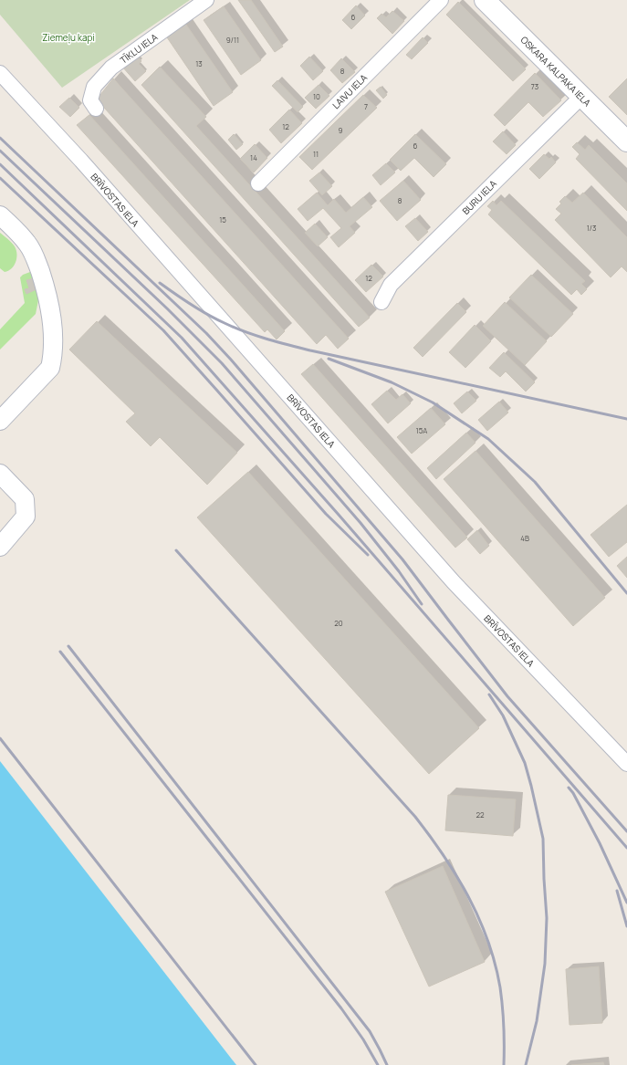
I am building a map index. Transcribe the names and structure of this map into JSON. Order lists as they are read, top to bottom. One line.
{"streets":{"main road":["OSKARA KALPAKA IELA"],"street":["TĪKLU IELA","LAIVU IELA","BURU IELA","BRĪVOSTAS IELA"]},"crossings":[["OSKARA KALPAKA IELA","BURU IELA"]],"parks":["Ziemeļu kapi"],"house_numbers":["6","9/11","13","8","73","10","7","12","9","6","11","14","8","15","1/3","12","15A","4B","20","22"]}
